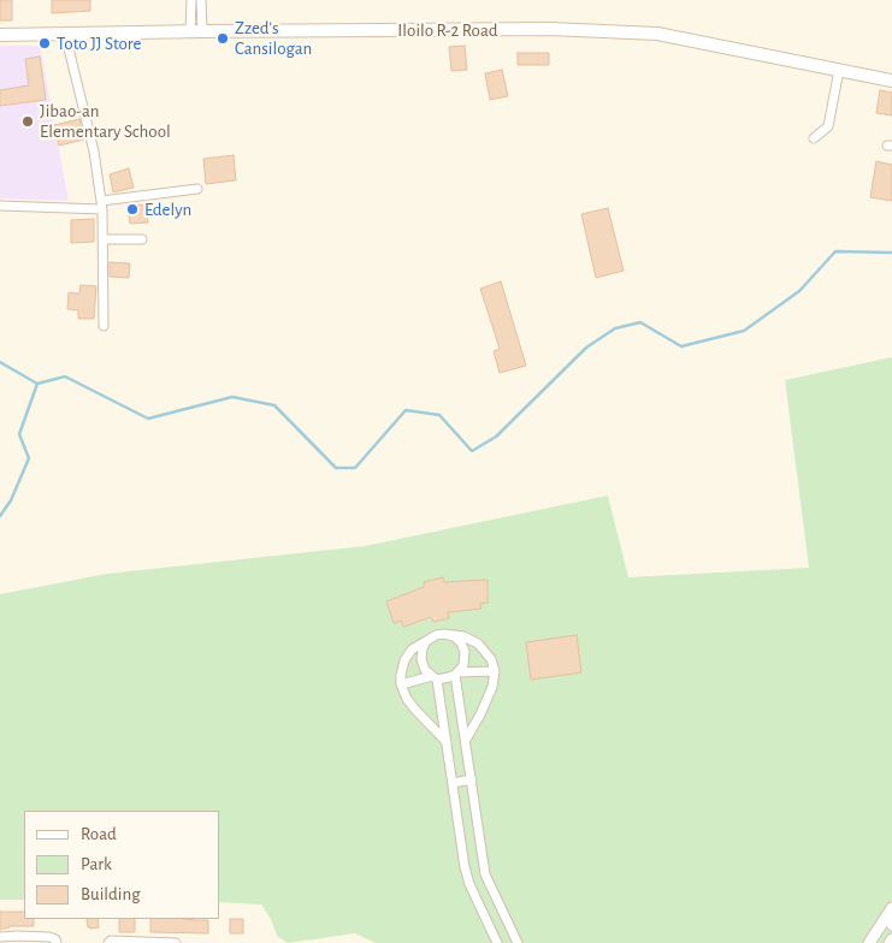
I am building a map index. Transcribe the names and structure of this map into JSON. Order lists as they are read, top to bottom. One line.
{"streets":{"main road":["Iloilo R-2 Road"]},"places":["Zzed's Cansilogan","Toto JJ Store","Jibao-an Elementary School","Edelyn"],"legend":["Road","Park","Building"]}
